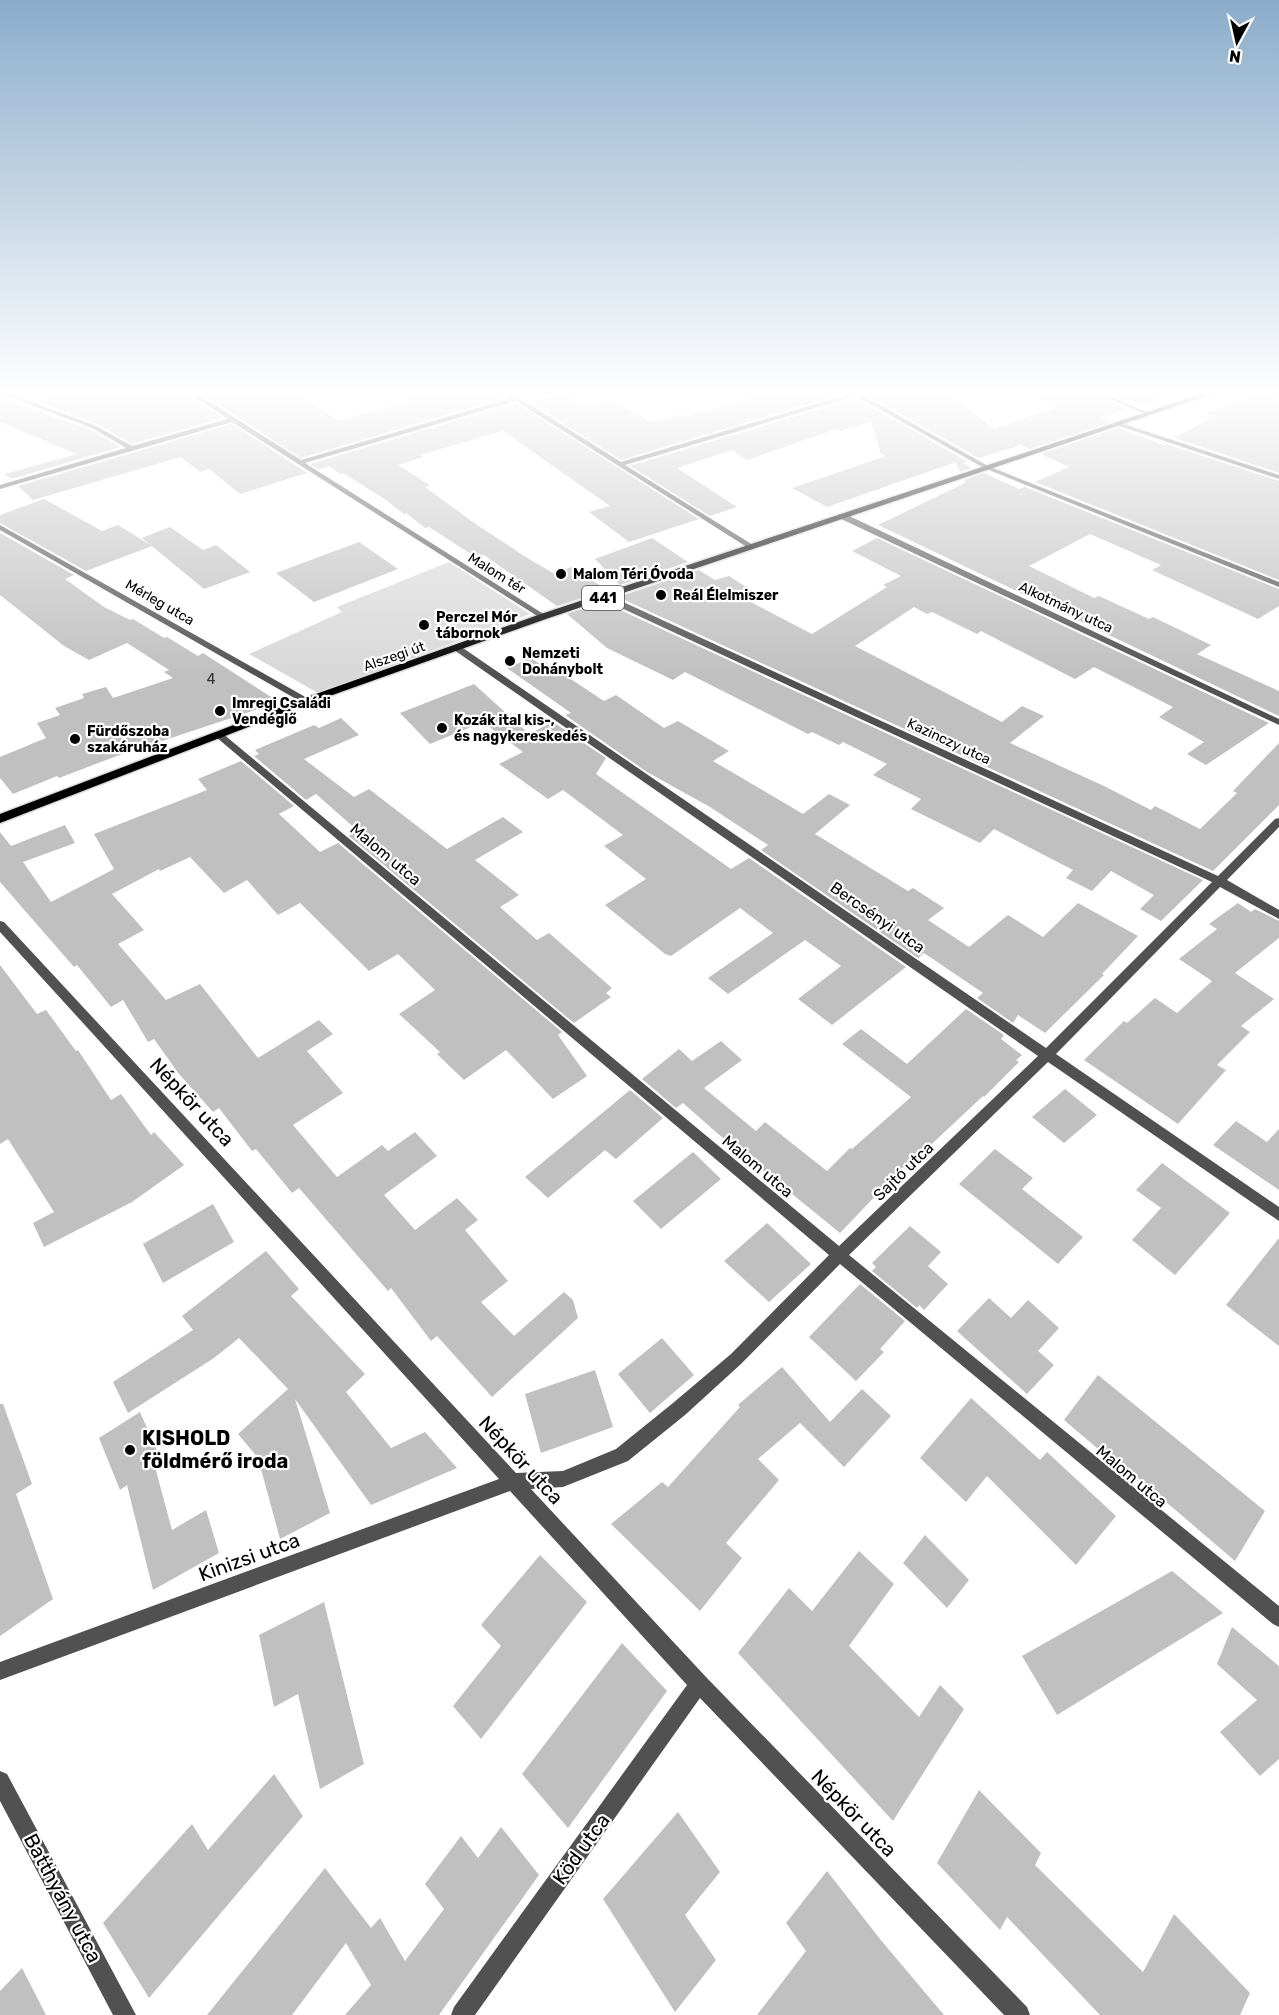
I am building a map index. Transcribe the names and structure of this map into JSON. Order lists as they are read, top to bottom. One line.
{"streets":{"main road":["441","Alszegi út"],"street":["Malom tér","Mérleg utca","Alkotmány utca","Kazinczy utca","Malom utca","Bercsényi utca","Népkör utca","Sajtó utca","Kinizsi utca","Köd utca","Batthyány utca"]},"crossings":[["Malom tér","Alszegi út"],["Mérleg utca","Alszegi út"],["Alkotmány utca","Alszegi út"],["Alszegi út","Kazinczy utca"],["Alszegi út","Malom utca"],["Alszegi út","Bercsényi utca"],["Kazinczy utca","Sajtó utca"],["Malom utca","Sajtó utca"],["Bercsényi utca","Sajtó utca"],["Népkör utca","Sajtó utca"],["Népkör utca","Kinizsi utca"],["Népkör utca","Köd utca"],["Sajtó utca","Kinizsi utca"]],"places":["Malom Téri Óvoda","Reál Élelmiszer","Perczel Mór tábornok","Nemzeti Dohánybolt","Imregi Családi Vendéglő","Kozák ital kis-, és nagykereskedés","Fürdőszoba szakáruház","KISHOLD földmérő iroda"],"house_numbers":["4"],"north":"bottom"}
